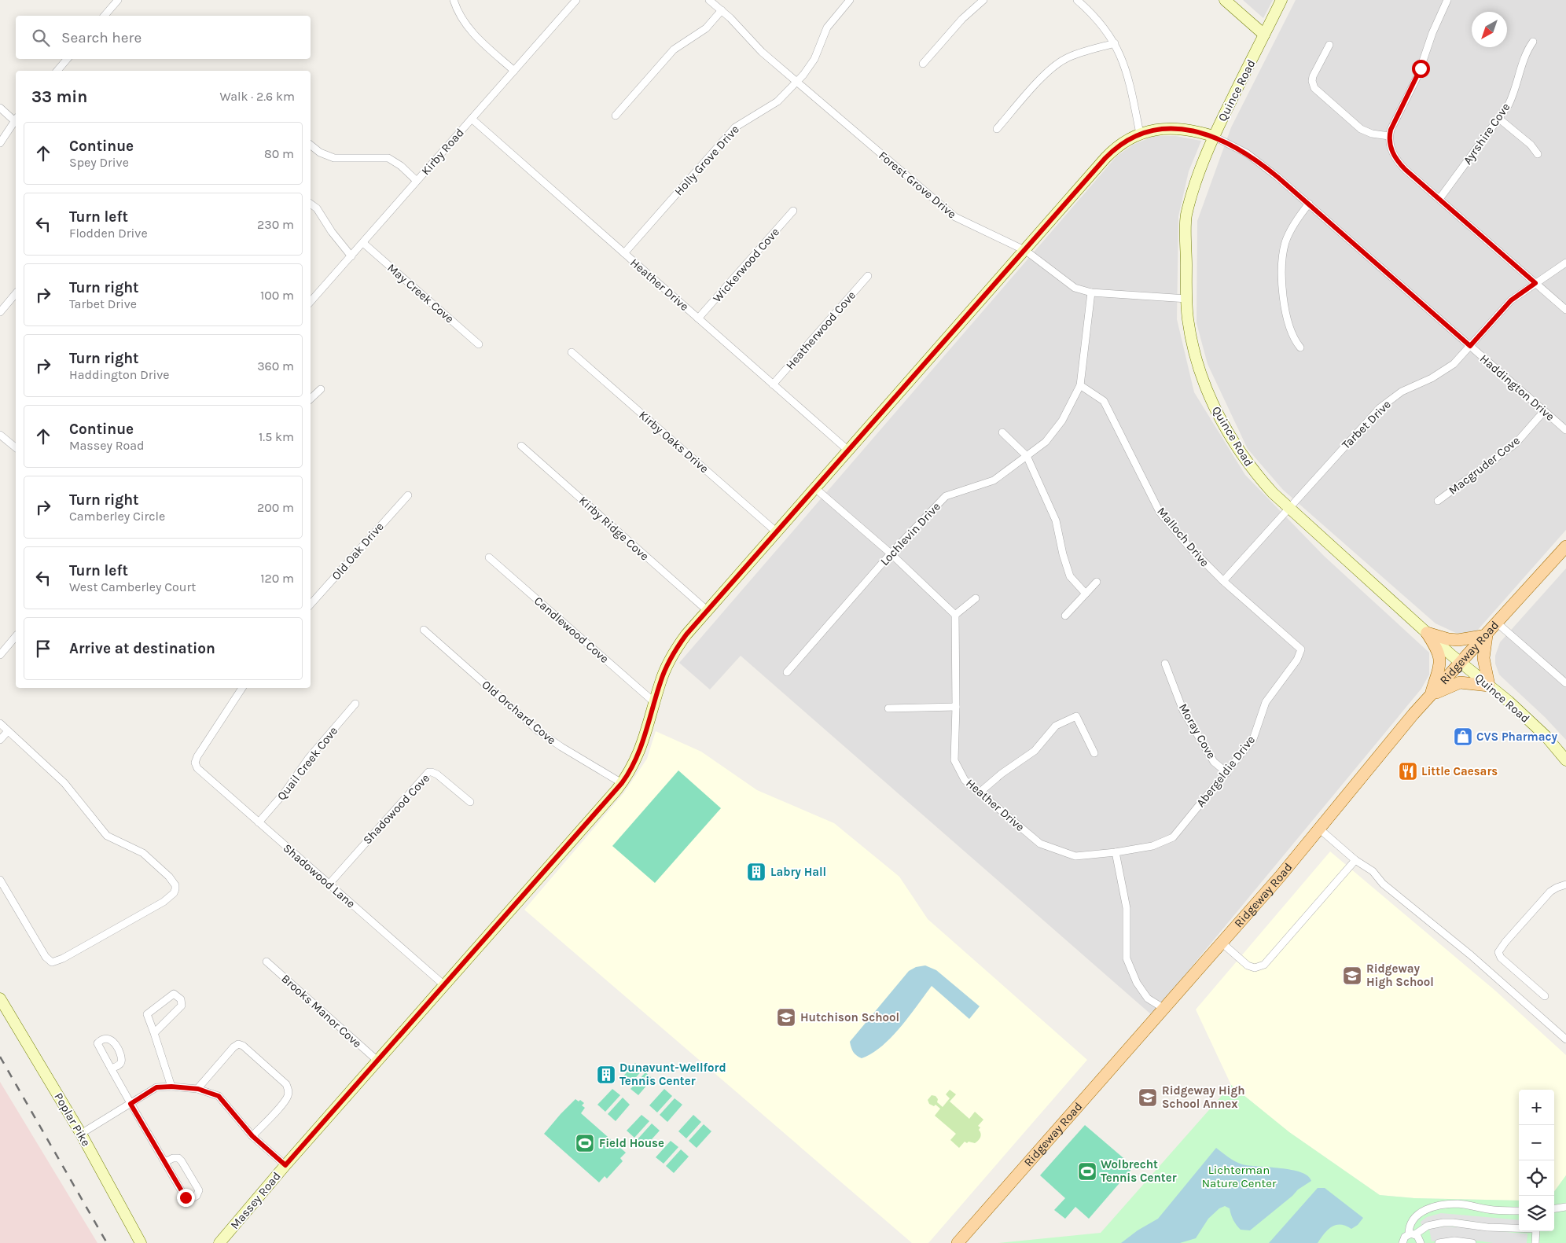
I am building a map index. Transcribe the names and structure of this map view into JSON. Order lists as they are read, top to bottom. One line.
{"streets":{"main road":["Ridgeway Road"],"street":["Quince Road","Ayrshire Cove","Kirby Road","Holly Grove Drive","Forest Grove Drive","Wickerwood Cove","Heather Drive","May Creek Cove","Heatherwood Cove","Haddington Drive","Tarbet Drive","Kirby Oaks Drive","Macgruder Cove","Kirby Ridge Cove","Lochlevin Drive","Malloch Drive","Old Oak Drive","Candlewood Cove","Old Orchard Cove","Moray Cove","Quail Creek Cove","Abergeldie Drive","Shadowood Cove","Shadowood Lane","Brooks Manor Cove","Poplar Pike","Massey Road"]},"crossings":[["Quince Road","Forest Grove Drive"],["Quince Road","Haddington Drive"],["Quince Road","Tarbet Drive"],["Quince Road","Ridgeway Road"],["Quince Road","Massey Road"],["Kirby Road","Heather Drive"],["Kirby Road","May Creek Cove"],["Holly Grove Drive","Forest Grove Drive"],["Holly Grove Drive","Heather Drive"],["Forest Grove Drive","Lochlevin Drive"],["Forest Grove Drive","Massey Road"],["Wickerwood Cove","Heather Drive"],["Heather Drive","Heatherwood Cove"],["Heather Drive","Abergeldie Drive"],["Heather Drive","Massey Road"],["Haddington Drive","Tarbet Drive"],["Haddington Drive","Macgruder Cove"],["Haddington Drive","Massey Road"],["Tarbet Drive","Malloch Drive"],["Kirby Oaks Drive","Massey Road"],["Kirby Ridge Cove","Massey Road"],["Lochlevin Drive","Malloch Drive"],["Malloch Drive","Abergeldie Drive"],["Candlewood Cove","Massey Road"],["Old Orchard Cove","Massey Road"],["Moray Cove","Abergeldie Drive"],["Quail Creek Cove","Shadowood Lane"],["Shadowood Cove","Shadowood Lane"],["Shadowood Lane","Massey Road"],["Brooks Manor Cove","Massey Road"]],"parks":["Lichterman Nature Center"],"places":{"shop":["CVS Pharmacy"],"restaurant":["Little Caesars"],"building":["Labry Hall","Dunavunt-Wellford Tennis Center"],"school or university":["Ridgeway High School","Hutchison School","Ridgeway High School Annex"],"sports":["Field House","Wolbrecht Tennis Center"]},"north":"bottom left","page":{"search":"Search here","heading":["33 min","Walk · 2.6 km"],"list":[["Continue","Spey Drive","80 m"],["Turn left","Flodden Drive","230 m"],["Turn right","Tarbet Drive","100 m"],["Turn right","Haddington Drive","360 m"],["Continue","Massey Road","1.5 km"],["Turn right","Camberley Circle","200 m"],["Turn left","West Camberley Court","120 m"],"Arrive at destination"],"map_buttons":["+","−"]}}
